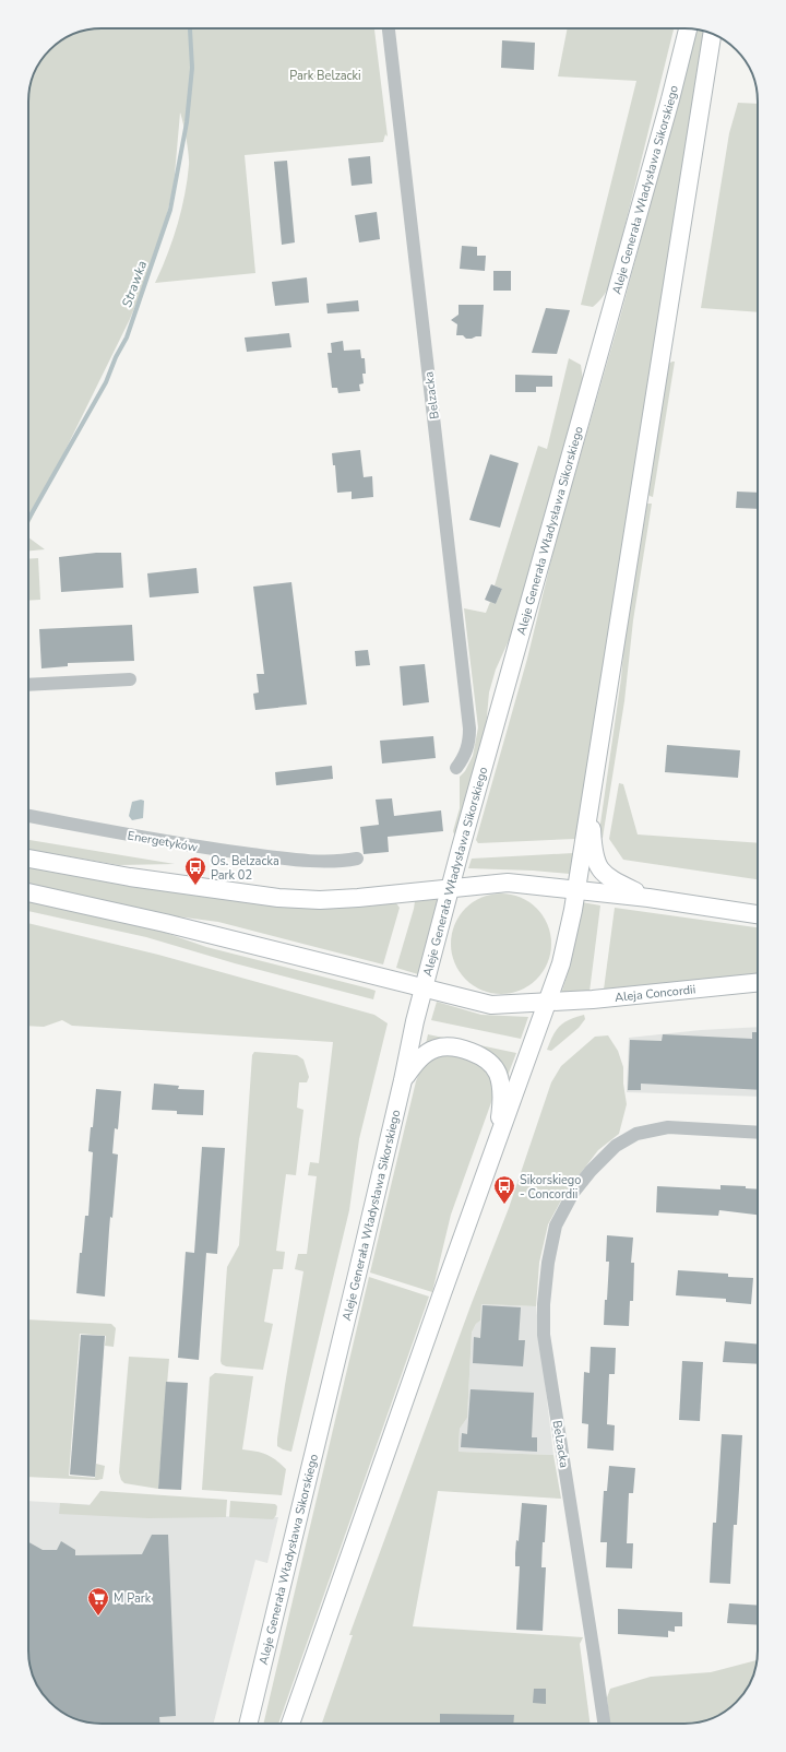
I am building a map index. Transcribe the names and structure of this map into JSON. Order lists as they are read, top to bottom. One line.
{"streets":{"main road":["Aleje Generała Władysława Sikorskiego","Aleja Concordii"],"street":["Belzacka","Energetyków"]},"crossings":[["Aleje Generała Władysława Sikorskiego","Aleja Concordii"]],"water":["Strawka"],"parks":["Park Belzacki"],"places":{"bus stop":["Os. Belzacka Park 02","Sikorskiego - Concordii"],"supermarket":["M Park"]}}
